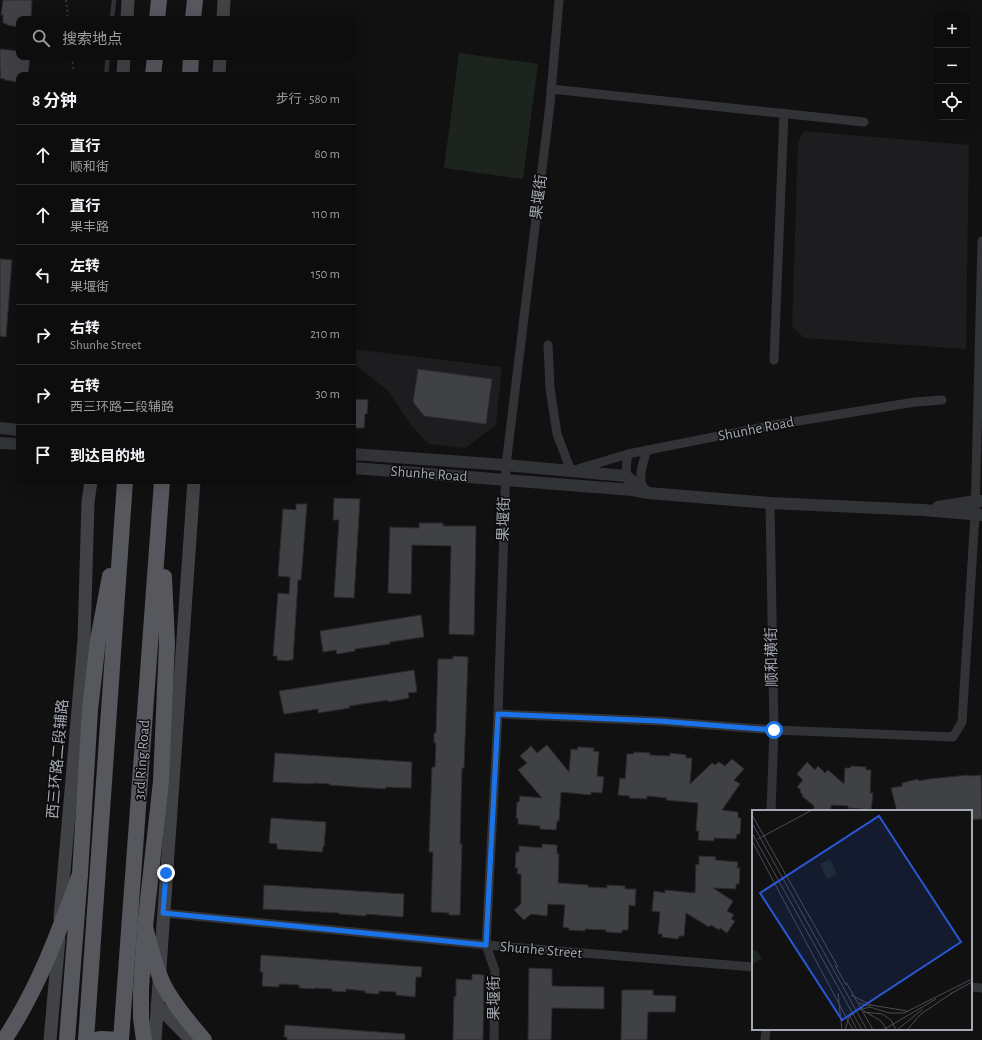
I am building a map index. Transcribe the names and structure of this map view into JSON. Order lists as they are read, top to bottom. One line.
{"streets":{"highway":["3rd Ring Road"],"main road":["西三环路二段辅路"],"street":["果堰街","Shunhe Road","顺和横街","Shunhe Street"]},"crossings":[["果堰街","Shunhe Road"],["果堰街","Shunhe Street"],["Shunhe Road","顺和横街"]],"page":{"map_buttons":["+","−"],"search":"搜索地点","heading":["8 分钟","步行 · 580 m"],"list":[["直行","顺和街","80 m"],["直行","果丰路","110 m"],["左转","果堰街","150 m"],["右转","Shunhe Street","210 m"],["右转","西三环路二段辅路","30 m"],"到达目的地"]}}
